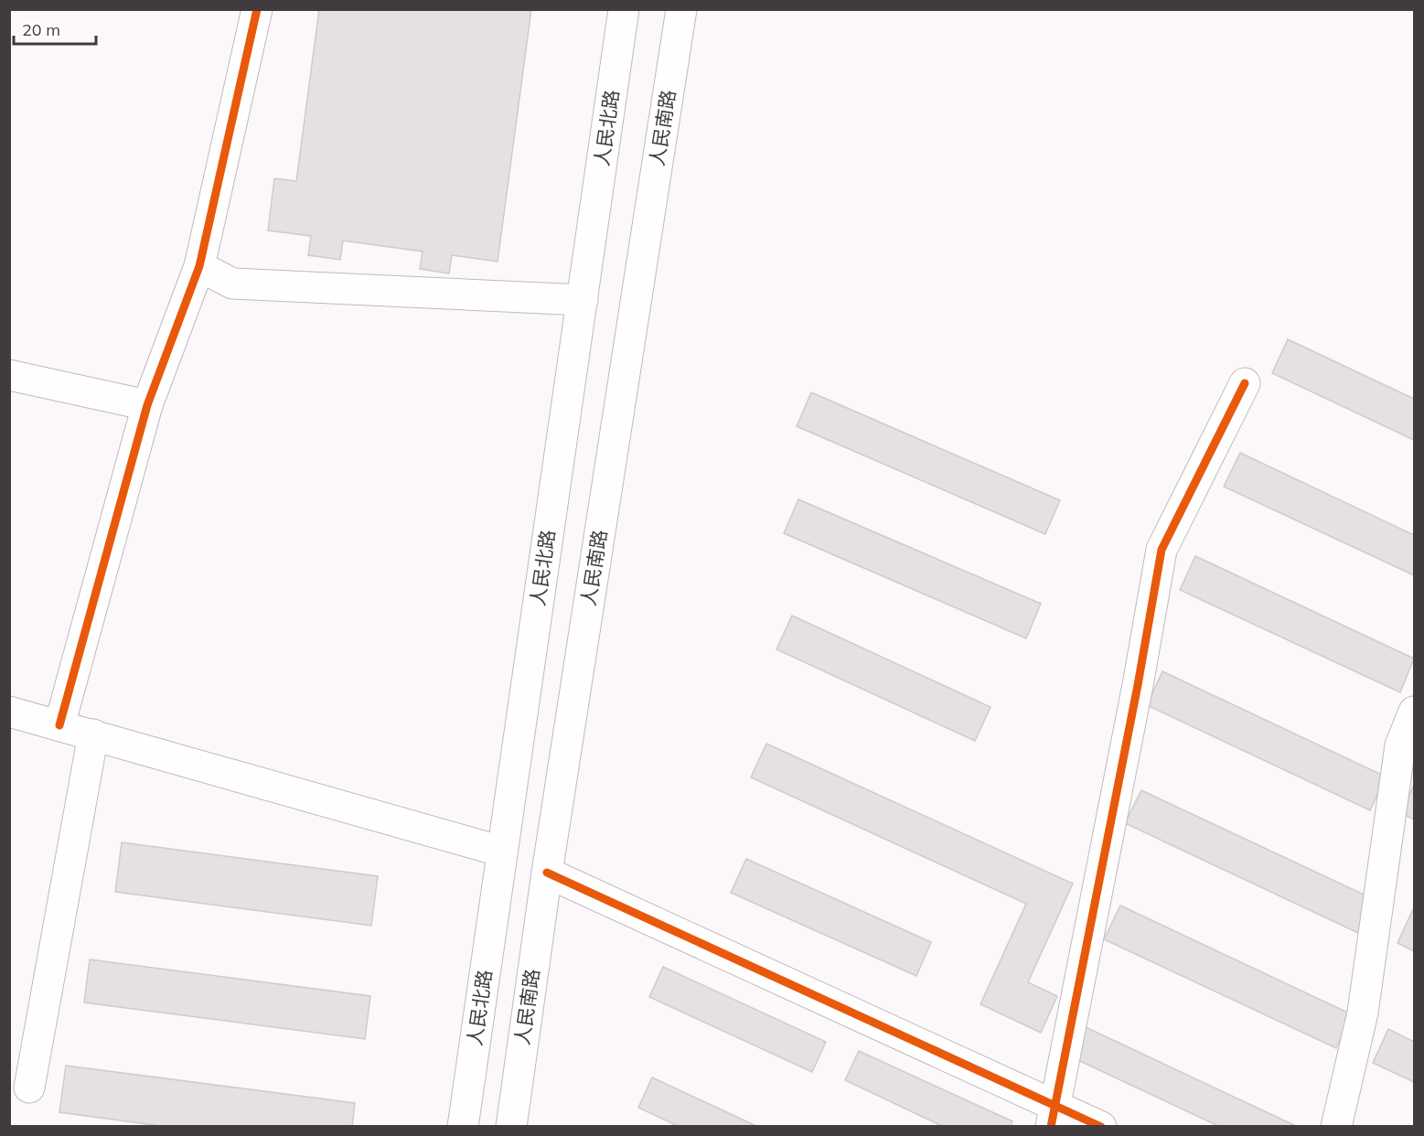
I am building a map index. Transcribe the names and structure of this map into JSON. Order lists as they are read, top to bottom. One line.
{"streets":{"street":["人民北路","人民南路"]},"scale_bar":"20 m"}
